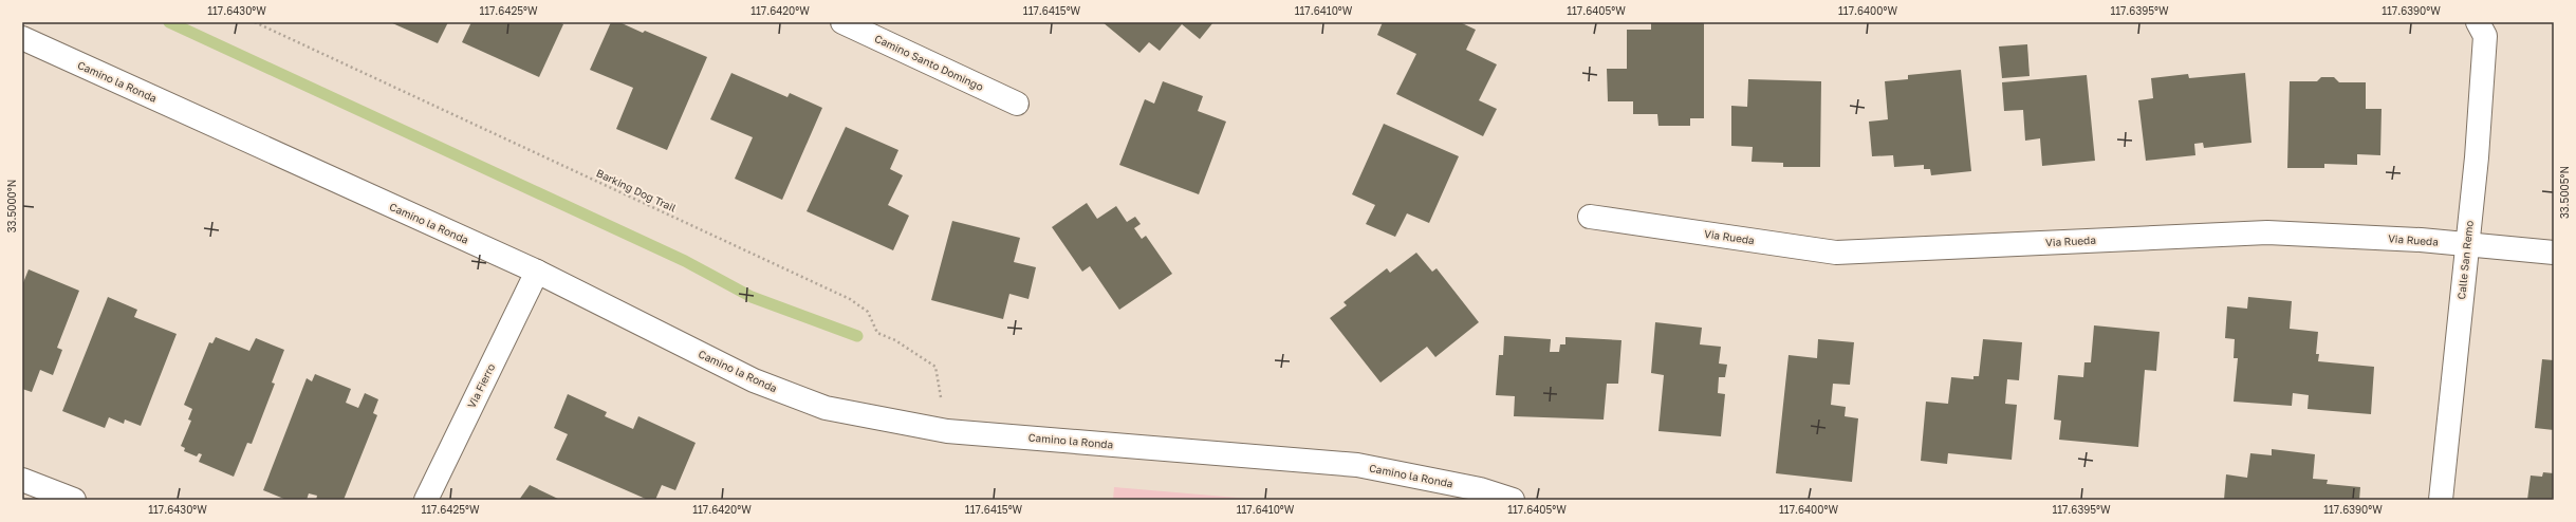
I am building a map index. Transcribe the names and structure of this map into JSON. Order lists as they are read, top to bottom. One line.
{"streets":{"street":["Camino Santo Domingo","Camino la Ronda","Via Rueda","Calle San Remo","Via Fierro"],"path":["Barking Dog Trail"]},"crossings":[["Camino la Ronda","Barking Dog Trail"],["Camino la Ronda","Via Fierro"],["Via Rueda","Calle San Remo"]],"coordinates":["117.6430°W","117.6425°W","117.6420°W","117.6415°W","117.6410°W","117.6405°W","117.6400°W","117.6395°W","117.6390°W","33.5005°N","33.5000°N"]}
